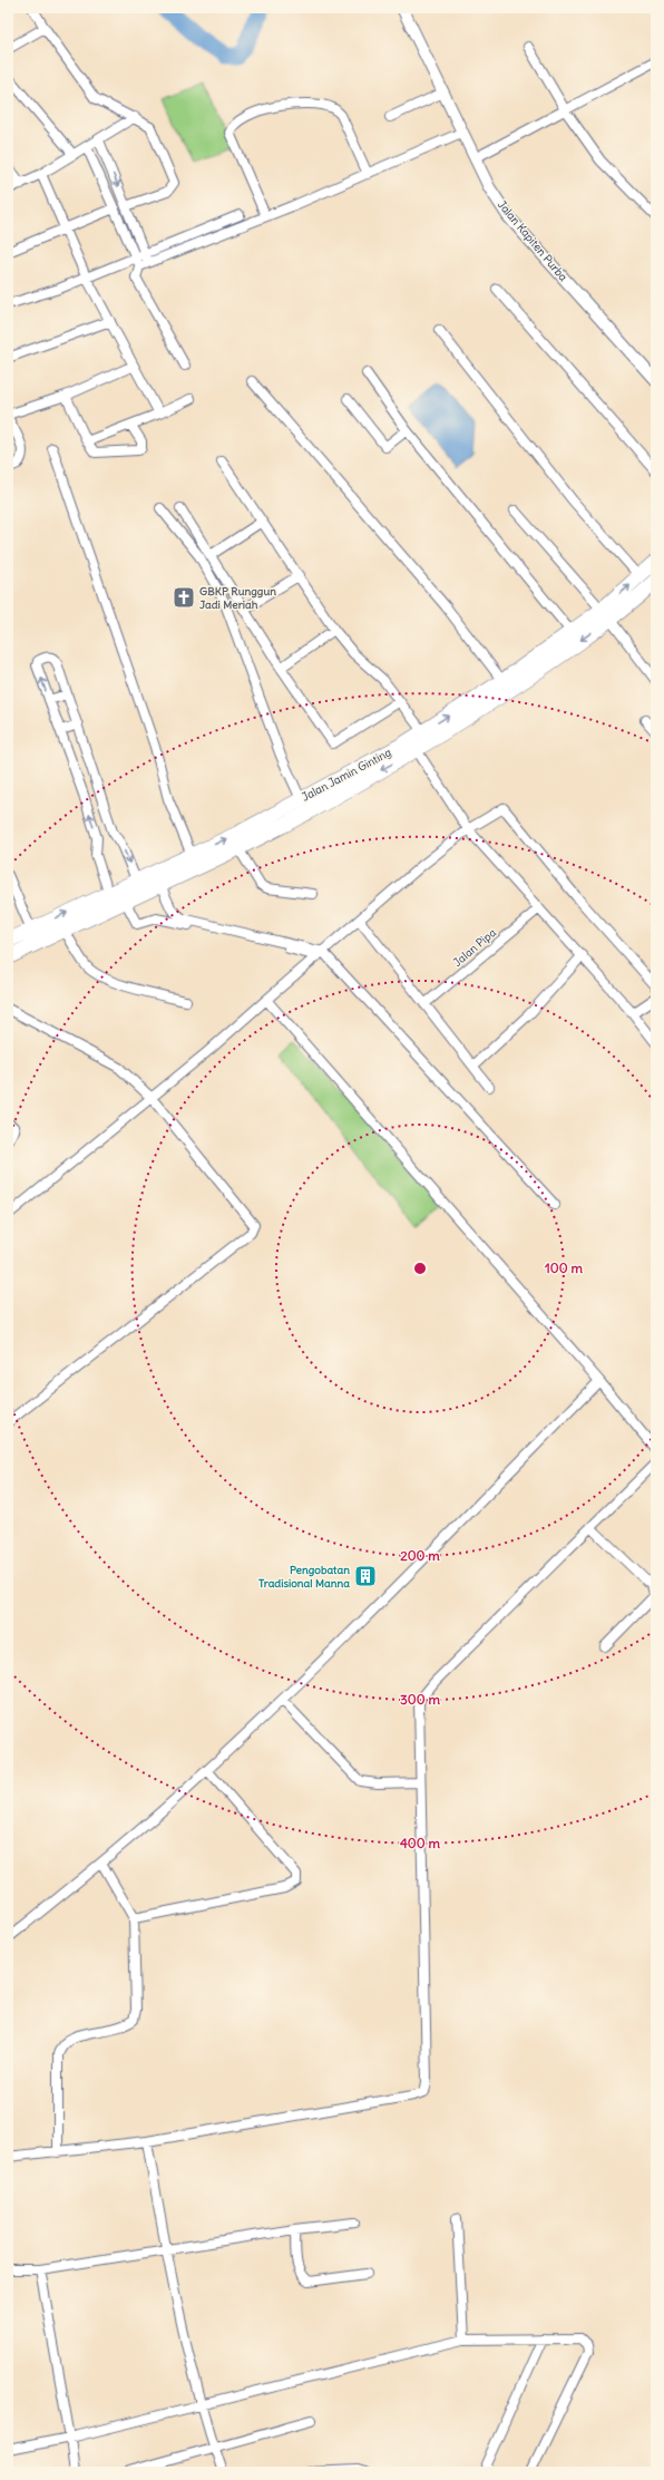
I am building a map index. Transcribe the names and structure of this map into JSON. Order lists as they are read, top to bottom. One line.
{"streets":{"highway":["Jalan Jamin Ginting"],"street":["Jalan Kapiten Purba","Jalan Pipa"]},"places":{"church":["GBKP Runggun Jadi Meriah"],"building":["Pengobatan Tradisional Manna"]},"rings":["100 m","200 m","300 m","400 m"]}
